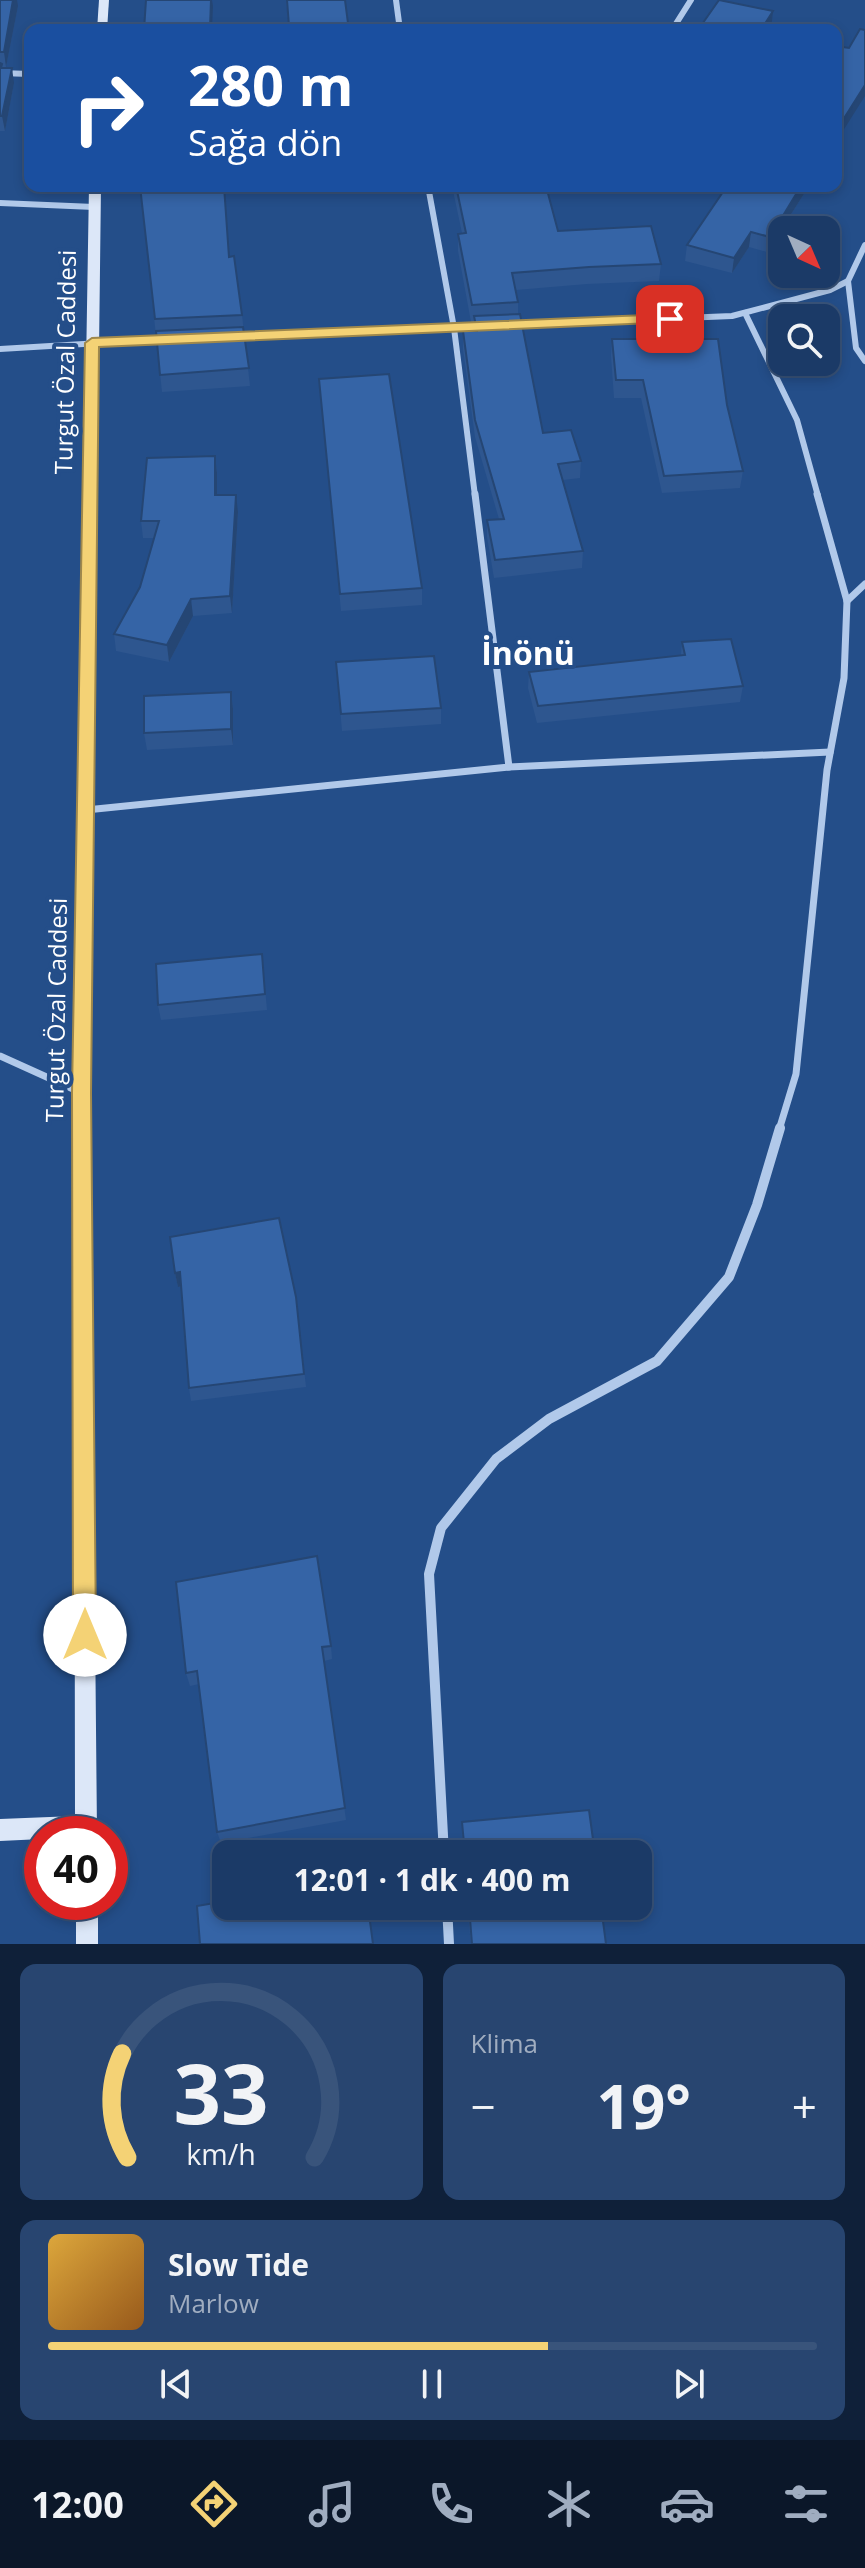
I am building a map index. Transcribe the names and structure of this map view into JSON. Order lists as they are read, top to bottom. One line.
{"streets":{"street":["Turgut Özal Caddesi"]},"districts":["İnönü"],"north":"bottom right","page":{"turn":["280 m","Sağa dön"],"limit":"40","trip":"12:01 · 1 dk · 400 m","tile":"Klima","heat":["−","19°","+"],"song":["Slow Tide","Marlow"],"tabs":"12:00","gauge":["33","km/h"]}}
